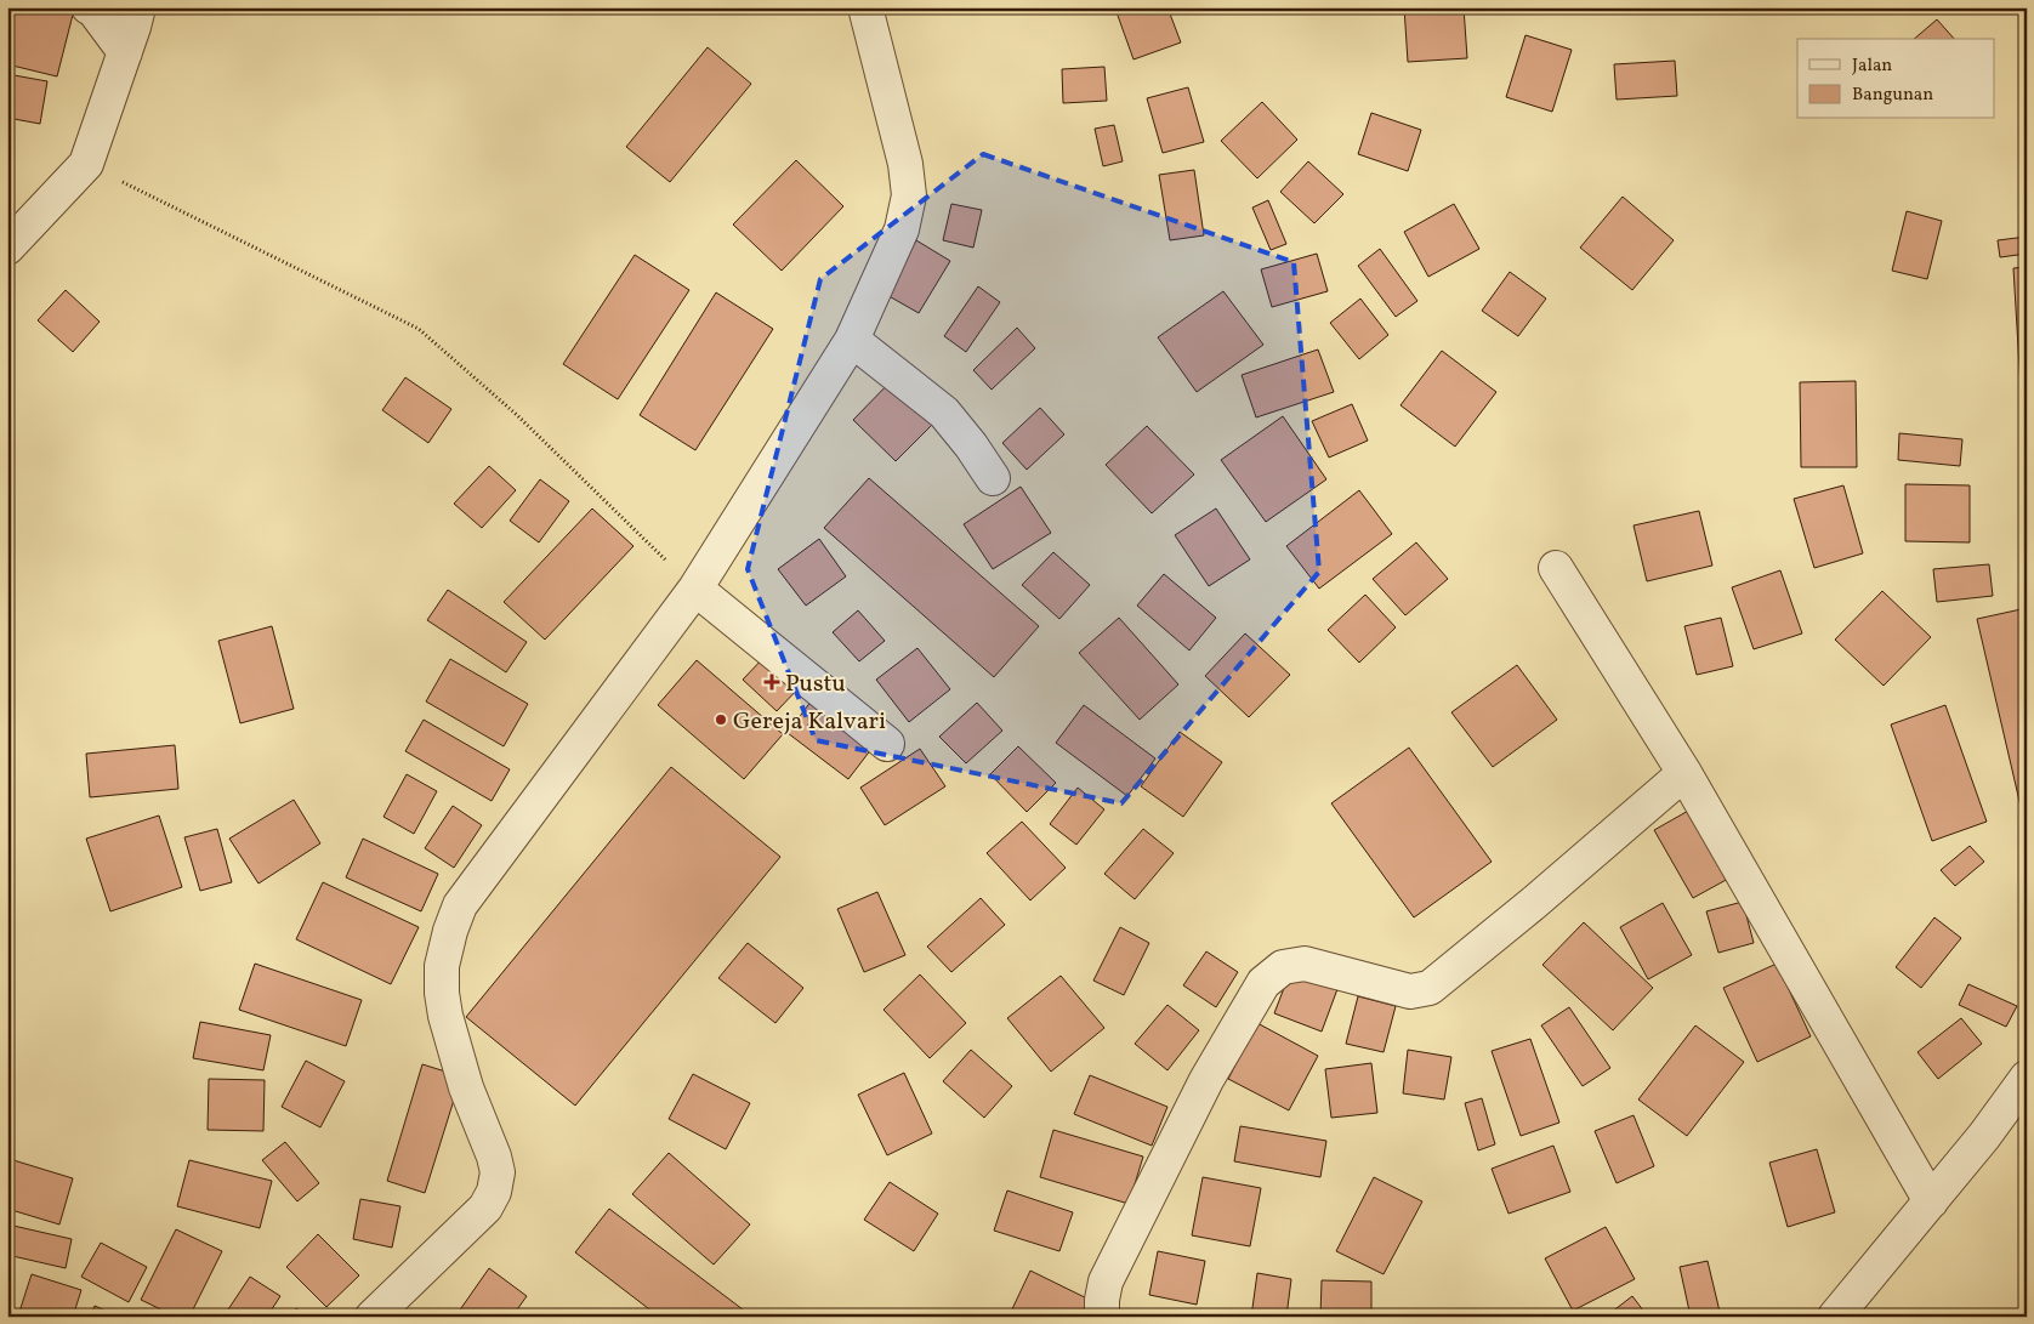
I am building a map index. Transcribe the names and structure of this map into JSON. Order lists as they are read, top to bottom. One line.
{"places":{"health":["Pustu"],"other":["Gereja Kalvari"]},"legend":["Jalan","Bangunan"]}
